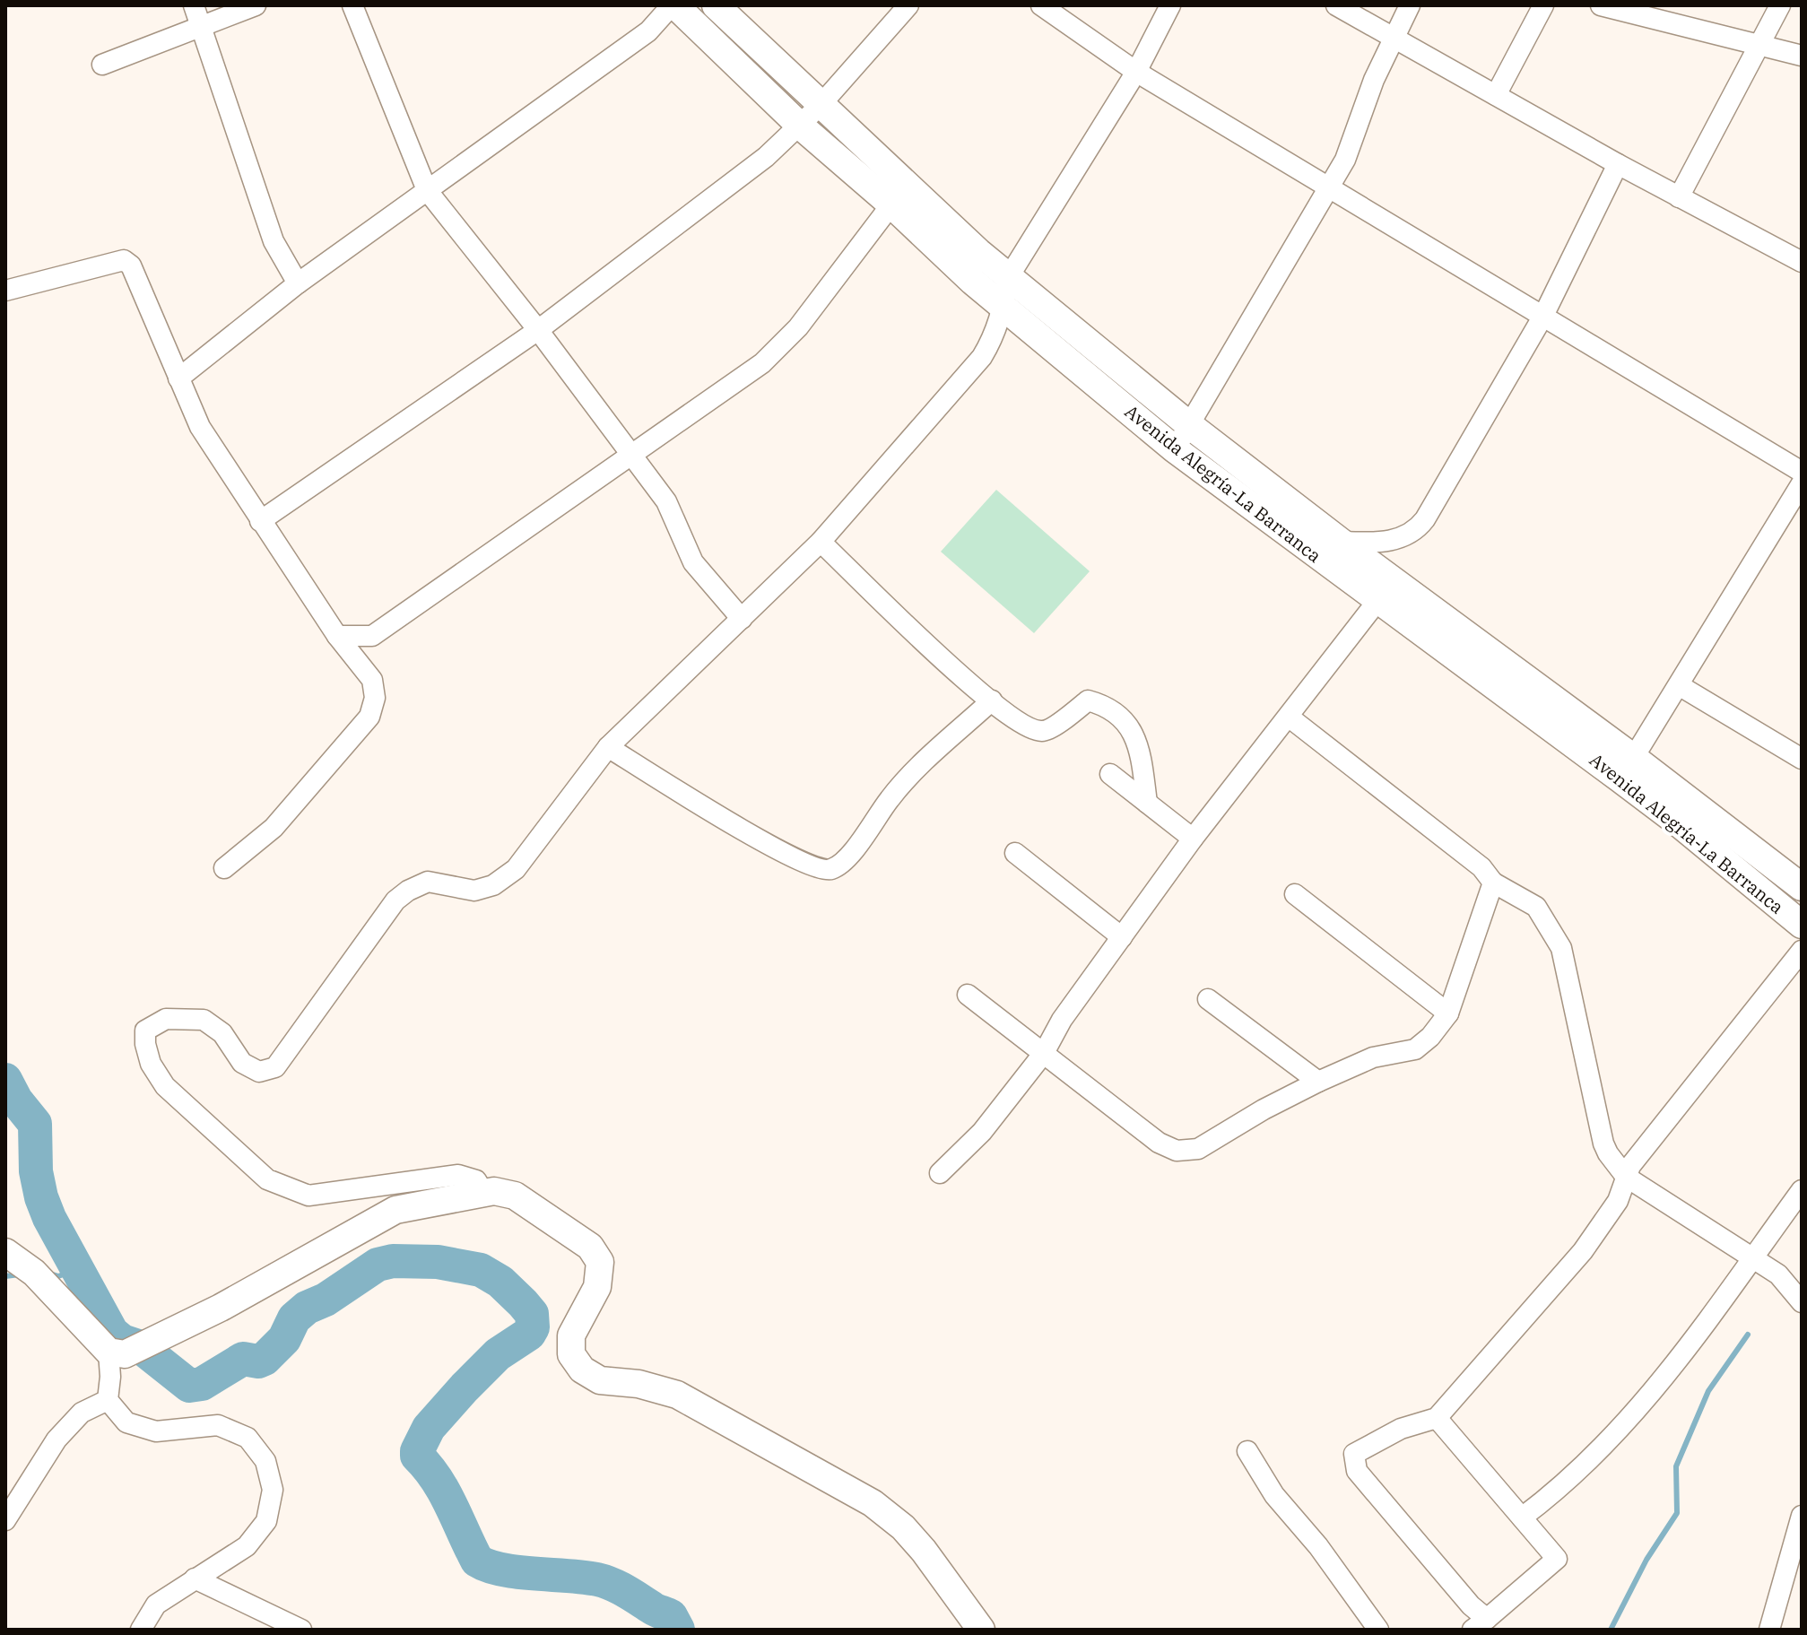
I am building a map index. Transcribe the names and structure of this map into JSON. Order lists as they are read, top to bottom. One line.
{"streets":{"main road":["Avenida Alegría-La Barranca"]}}
